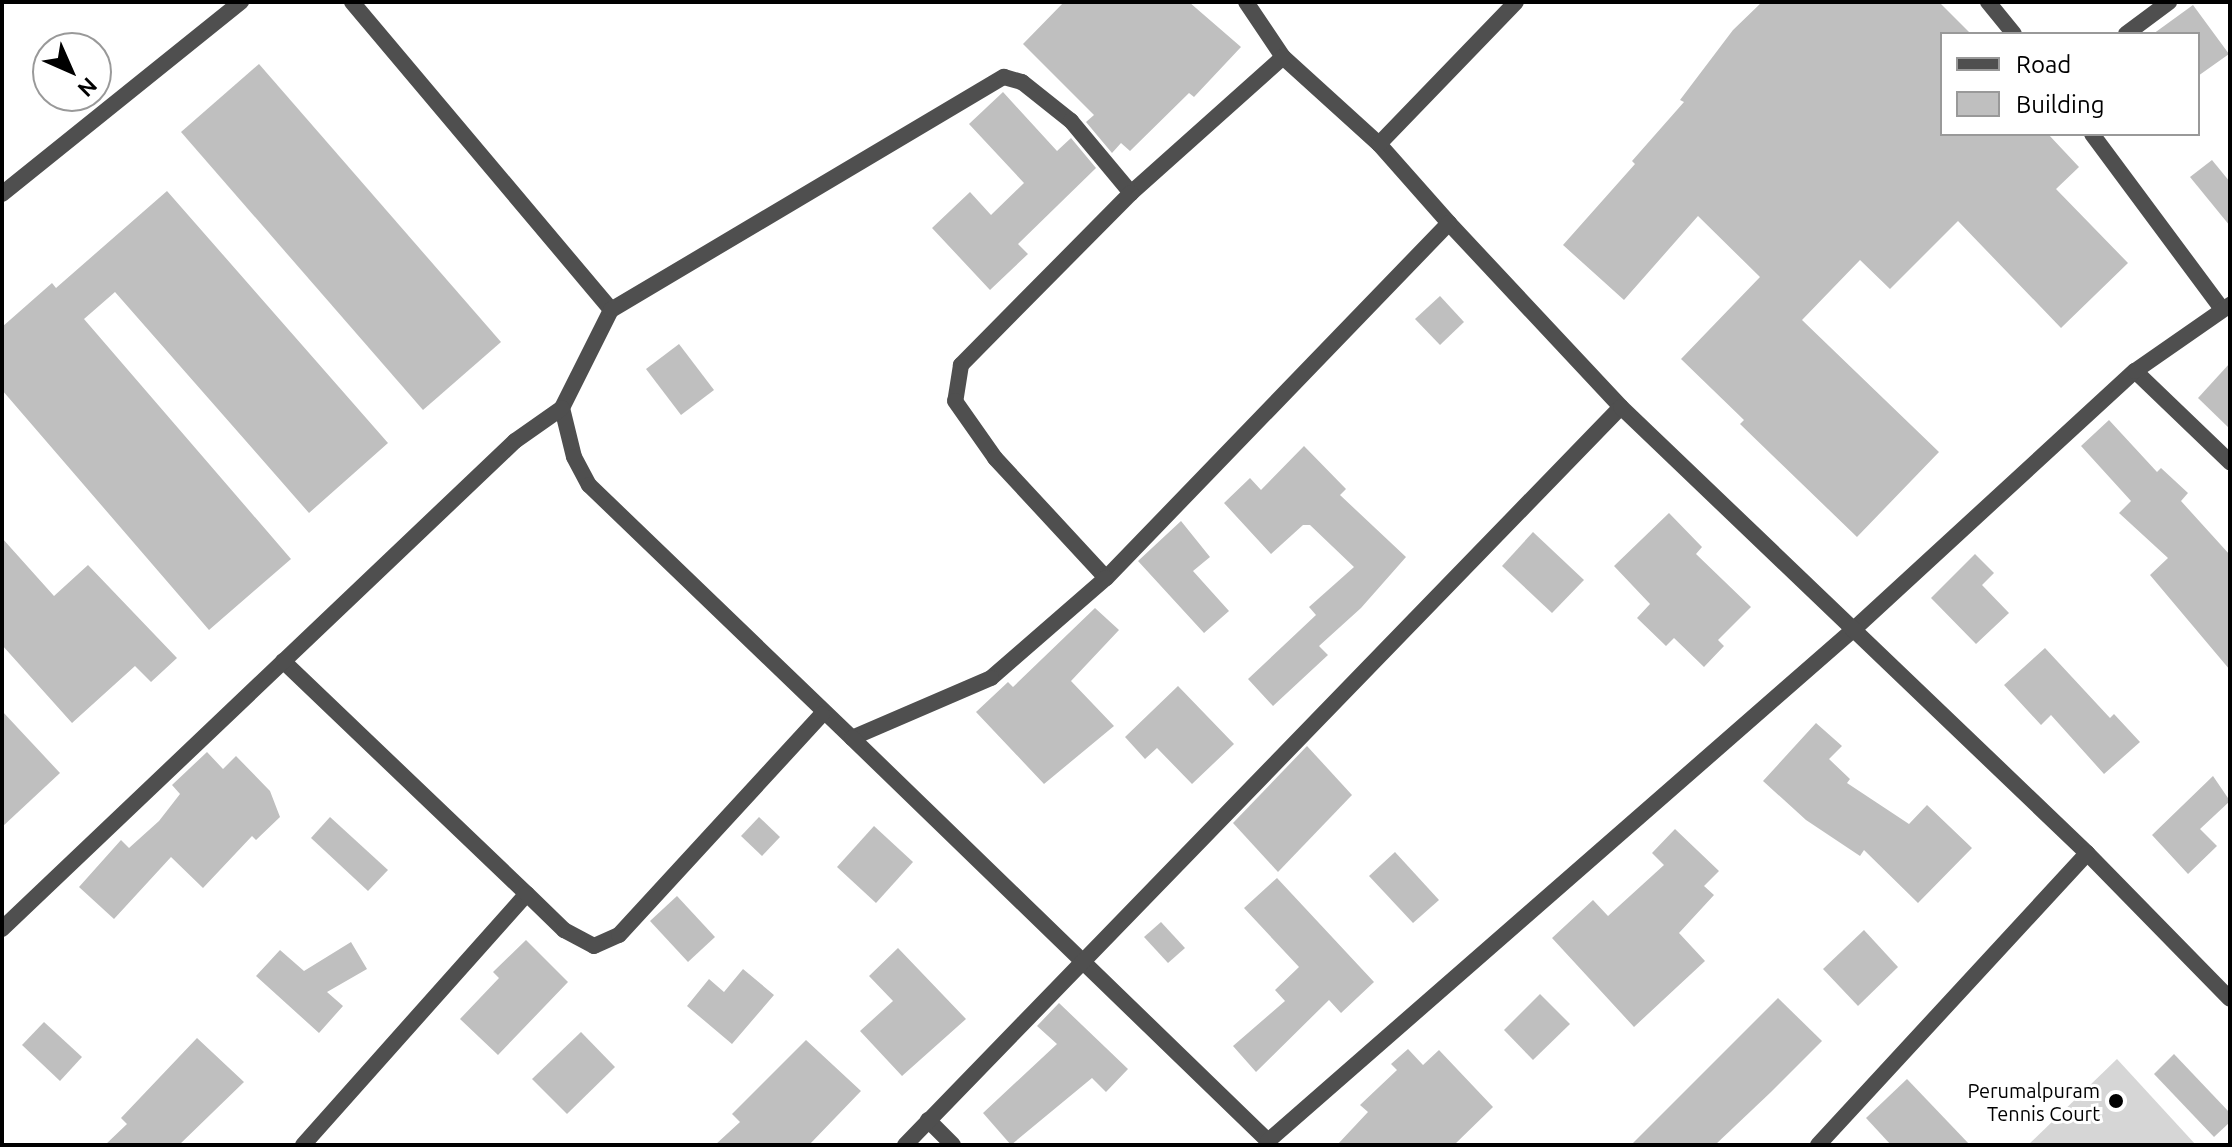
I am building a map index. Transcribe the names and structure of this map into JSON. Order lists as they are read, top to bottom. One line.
{"places":["Perumalpuram Tennis Court"],"legend":["Road","Building"],"north":"bottom right"}
